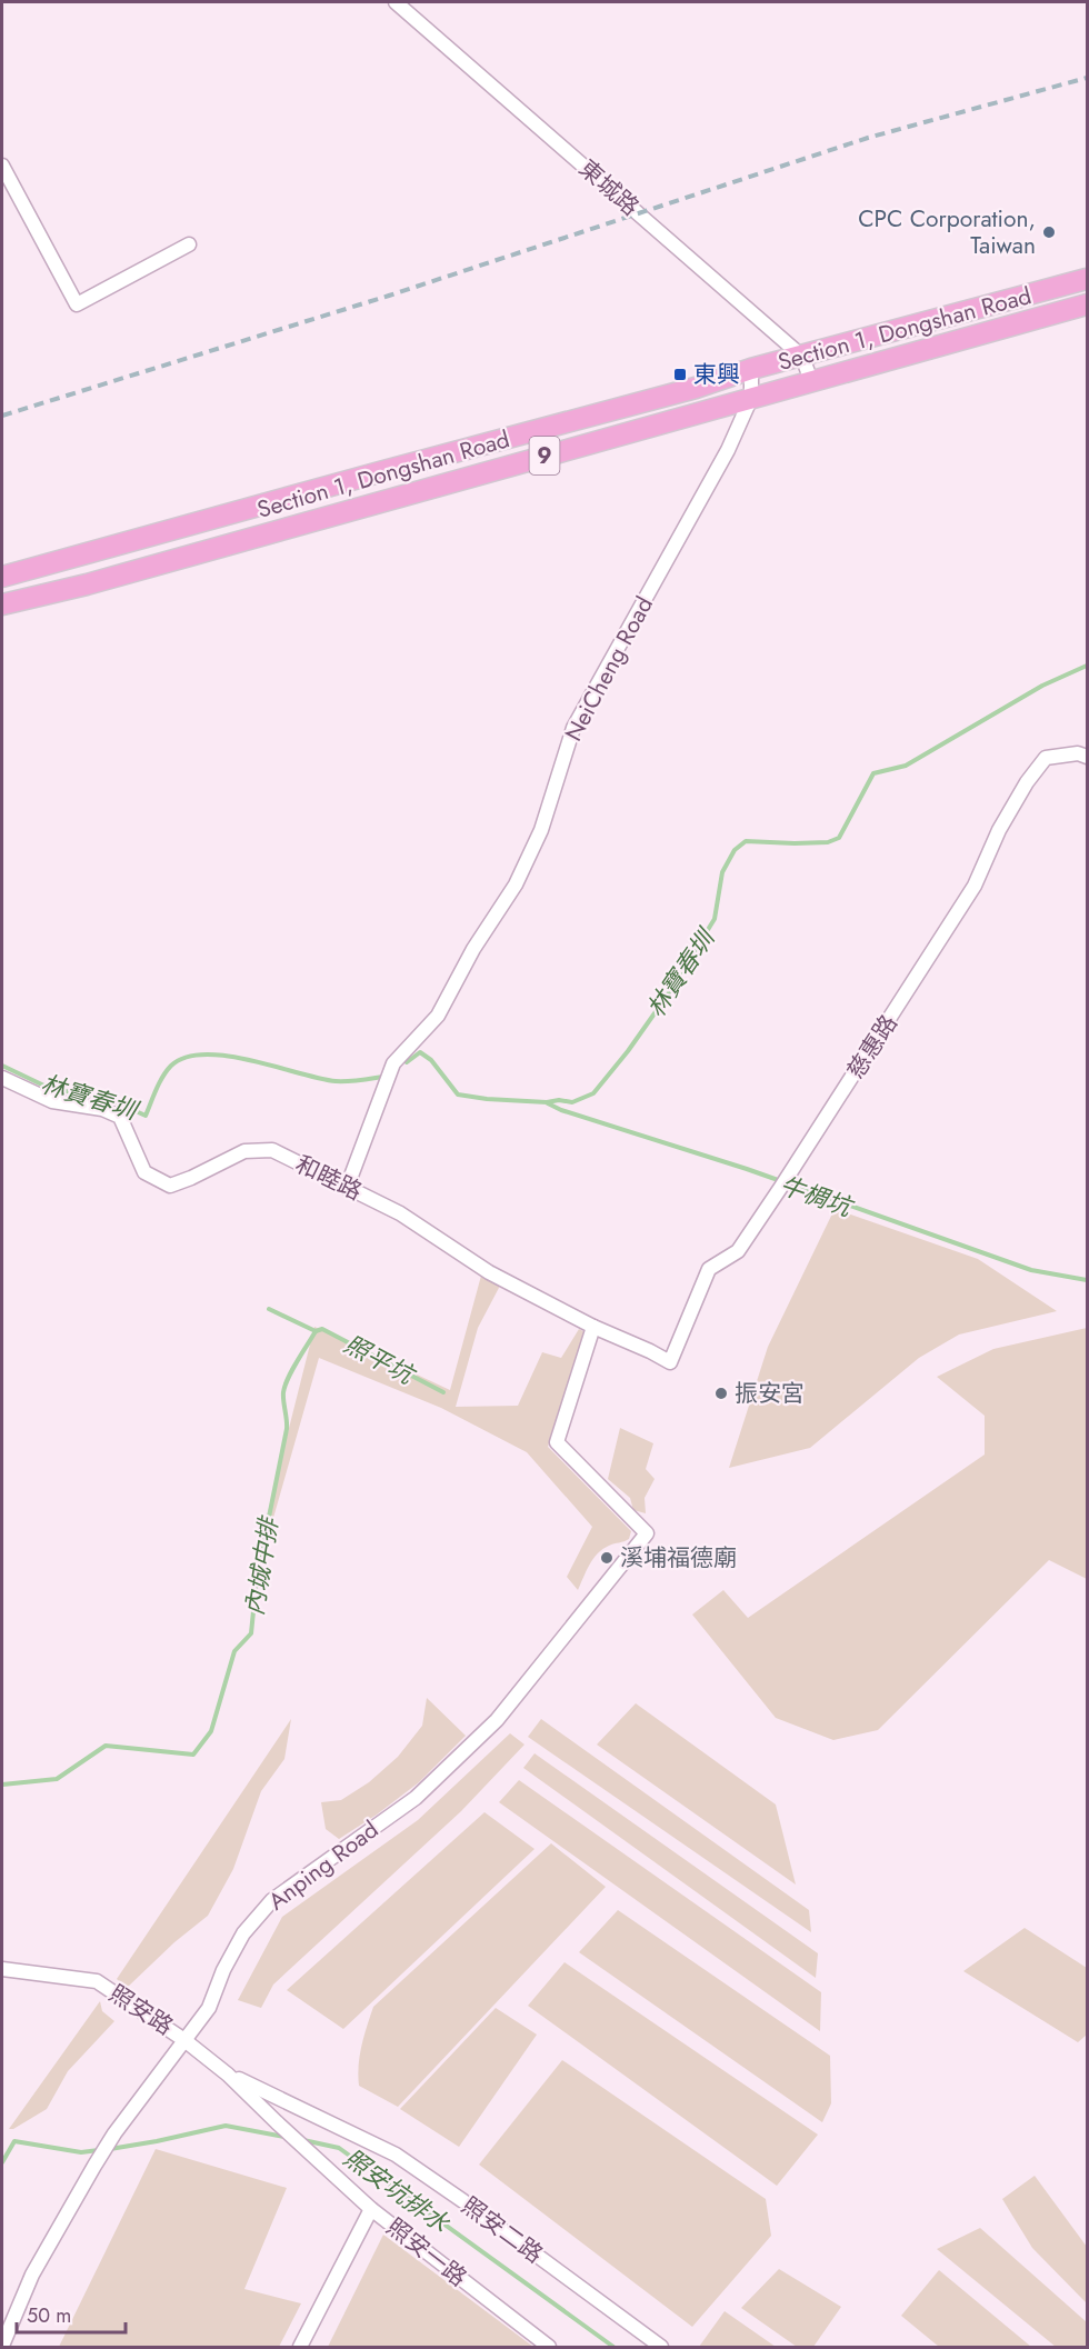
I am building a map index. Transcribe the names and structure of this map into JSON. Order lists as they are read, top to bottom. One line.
{"streets":{"main road":["Section 1, Dongshan Road","9"],"street":["東城路","NeiCheng Road","慈惠路","和睦路","Anping Road","照安路","照安二路","照安一路"]},"crossings":[["東城路","Section 1, Dongshan Road"],["Section 1, Dongshan Road","NeiCheng Road"],["NeiCheng Road","和睦路"],["慈惠路","和睦路"],["和睦路","Anping Road"],["Anping Road","照安路"],["照安路","照安二路"],["照安路","照安一路"],["照安二路","照安一路"]],"water":["林寶春圳","牛椆坑","照平坑","內城中排","照安坑排水"],"places":{"other":["CPC Corporation, Taiwan","振安宮","溪埔福德廟"],"transit":["東興"]},"scale_bar":"50 m"}
